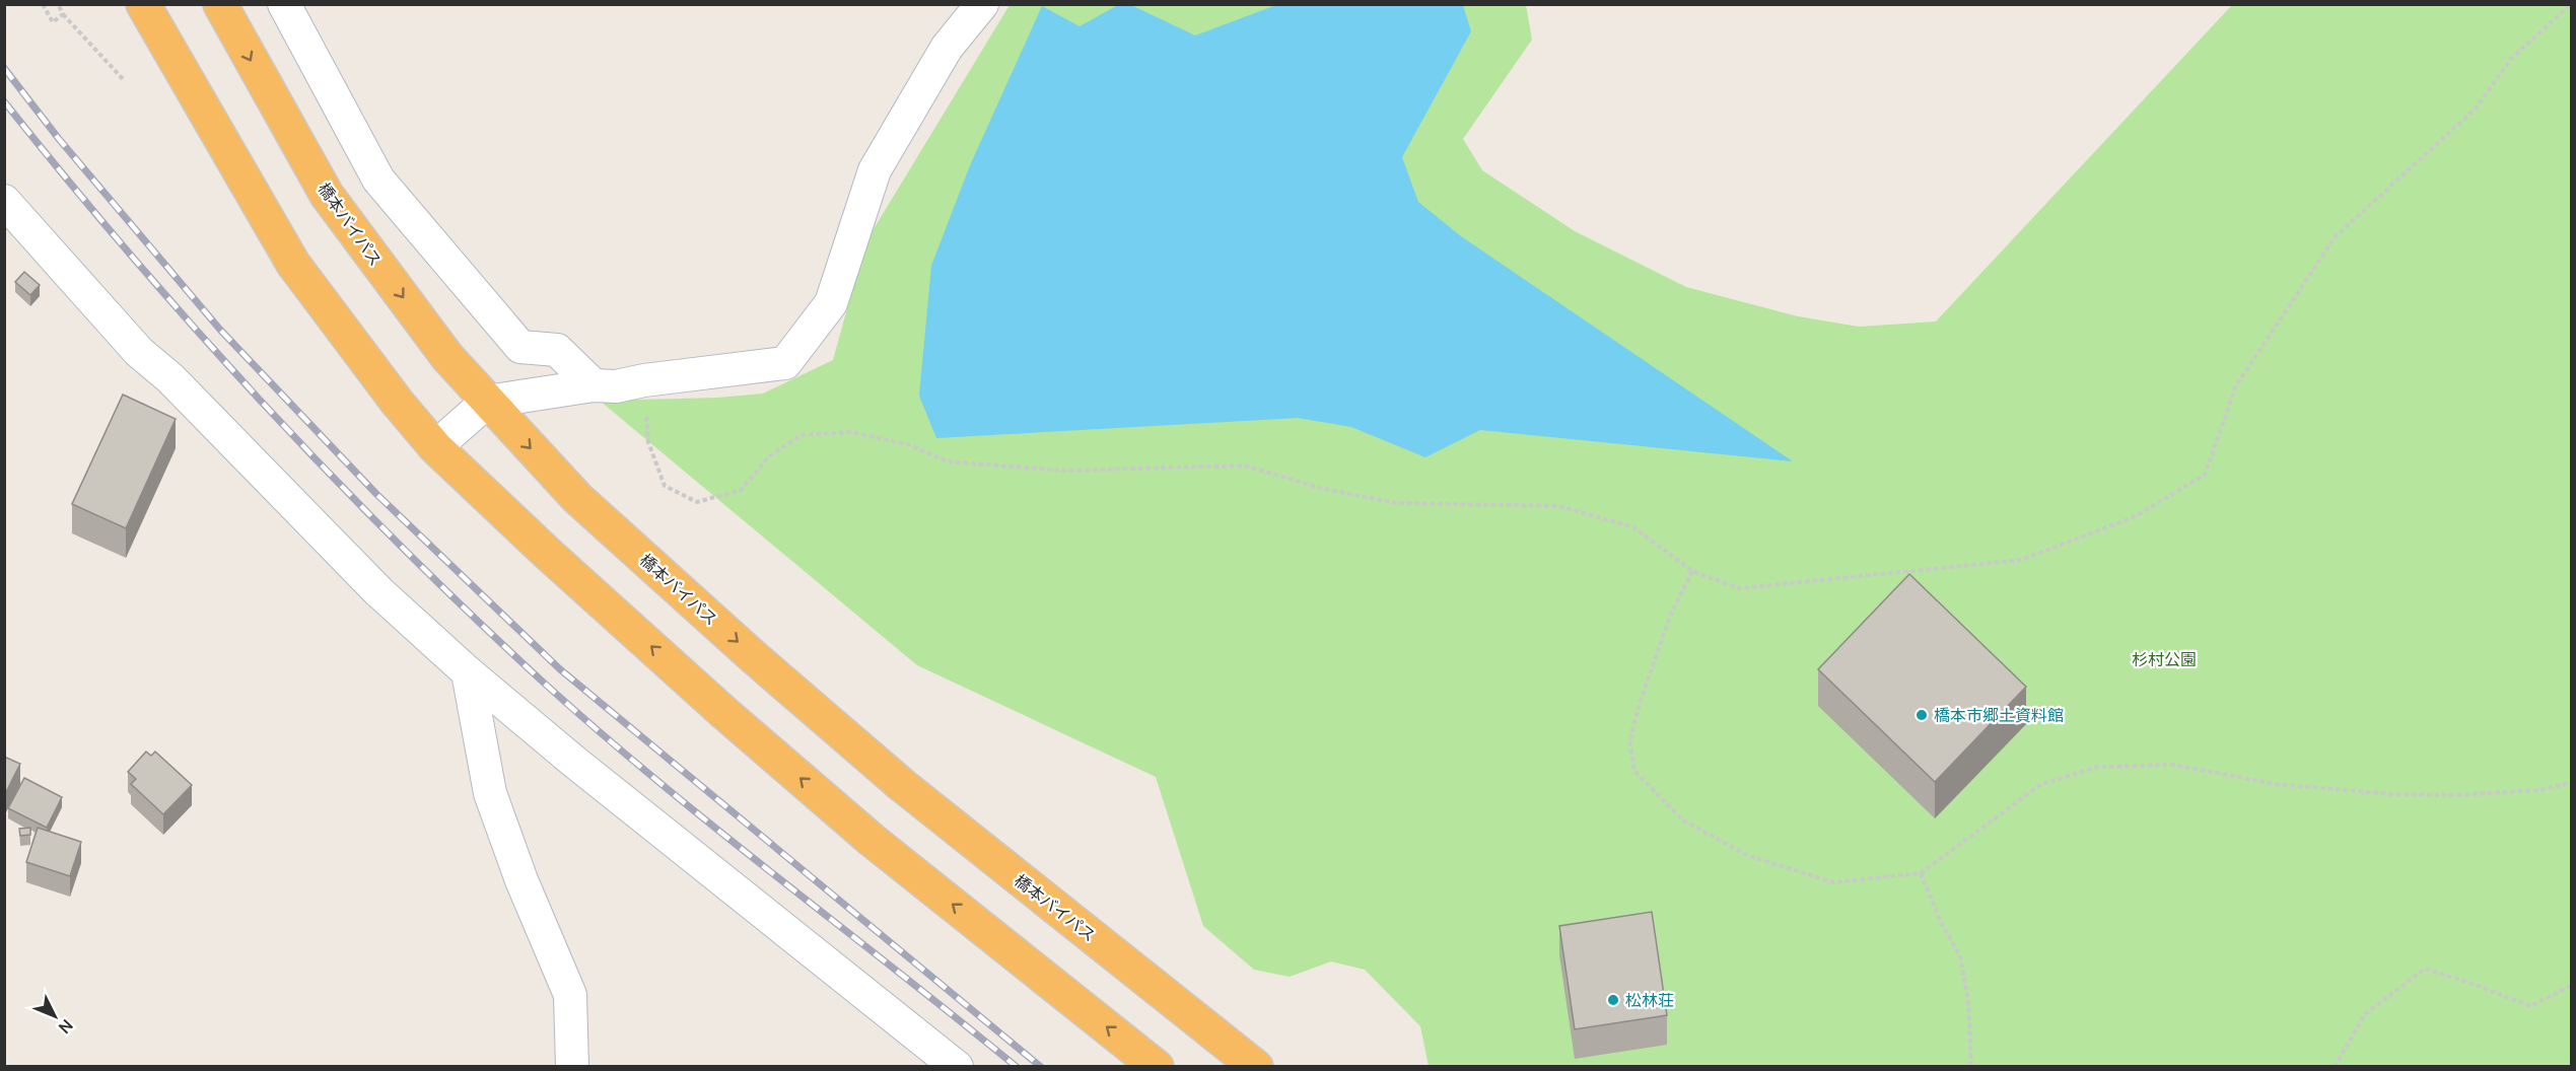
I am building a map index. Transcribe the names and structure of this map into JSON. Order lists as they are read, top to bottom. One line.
{"streets":{"highway":["橋本バイパス"]},"parks":["杉村公園"],"places":["橋本市郷土資料館","松林荘"],"north":"bottom right"}
